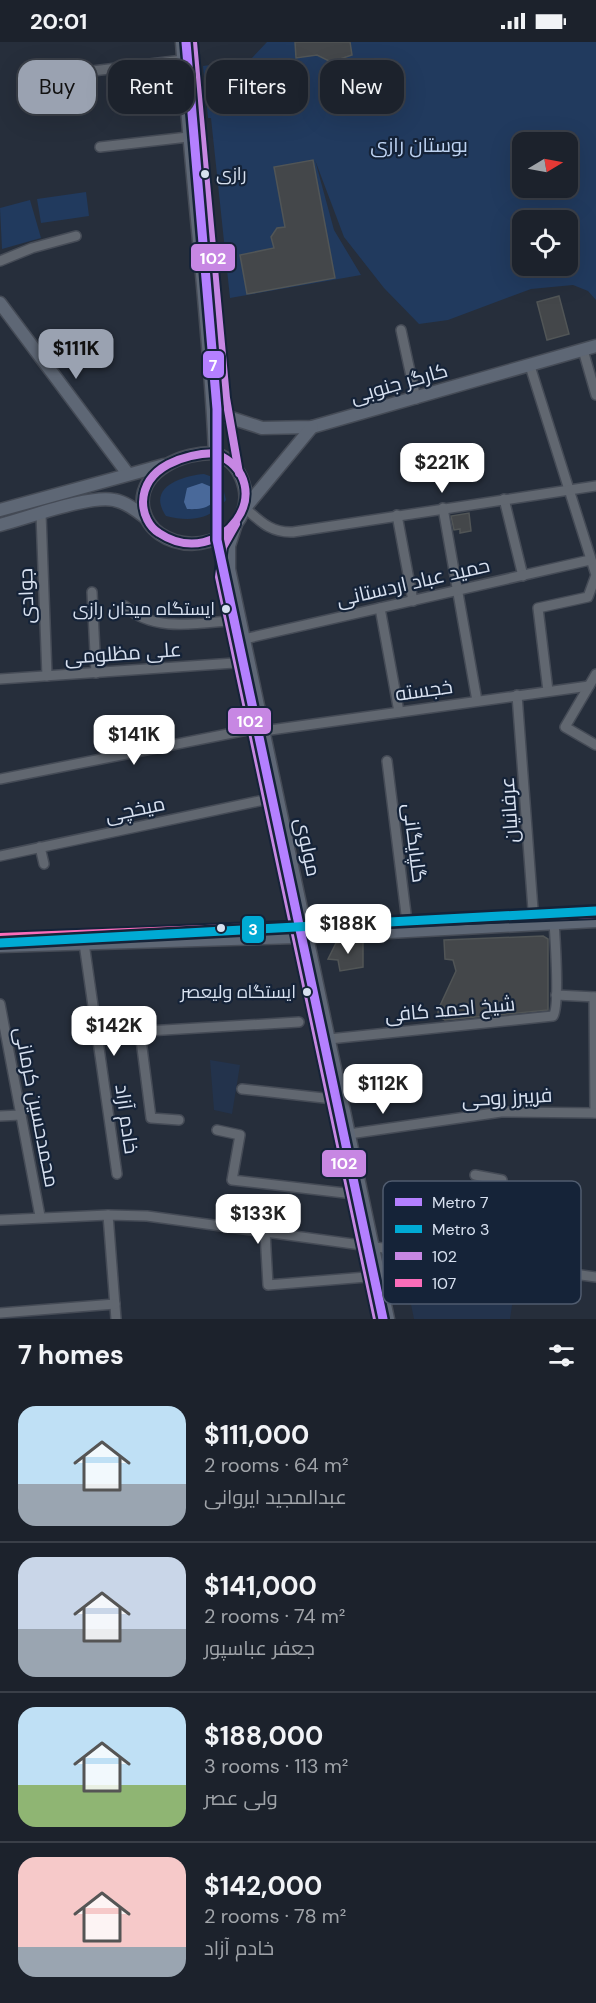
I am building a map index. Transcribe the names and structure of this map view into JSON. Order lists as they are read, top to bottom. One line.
{"streets":{"main road":["کارگر جنوبی","مولوی"],"street":["حمید عباد اردستانی","جوادی","علی مظلومی","خجسته","میخچی","عرفانیان","گلپایگانی","شیخ احمد کافی","فریبرز روحی","محمدحسین کرمانی","خادم آزاد"]},"crossings":[["حمید عباد اردستانی","مولوی"],["جوادی","علی مظلومی"],["علی مظلومی","مولوی"],["خجسته","عرفانیان"],["خجسته","مولوی"],["میخچی","مولوی"],["مولوی","شیخ احمد کافی"],["مولوی","فریبرز روحی"]],"parks":["بوستان رازی"],"places":["رازی","ایستگاه میدان رازی","ایستگاه ولیعصر"],"lines":["metro line 7","transit line 102","metro line 3","transit line 107"],"legend":["Metro 7","Metro 3","102","107"],"north":"right","page":{"status":"20:01","chip":["Buy","Rent","Filters","New"],"price":["$111K","$221K","$141K","$188K","$142K","$112K","$133K"],"heading":"7 homes","list":[{"name":"$111,000","note":"2 rooms · 64 m² · عبدالمجید ایروانی"},{"name":"$141,000","note":"2 rooms · 74 m² · جعفر عباسپور"},{"name":"$188,000","note":"3 rooms · 113 m² · ولی عصر"},{"name":"$142,000","note":"2 rooms · 78 m² · خادم آزاد"}]}}
